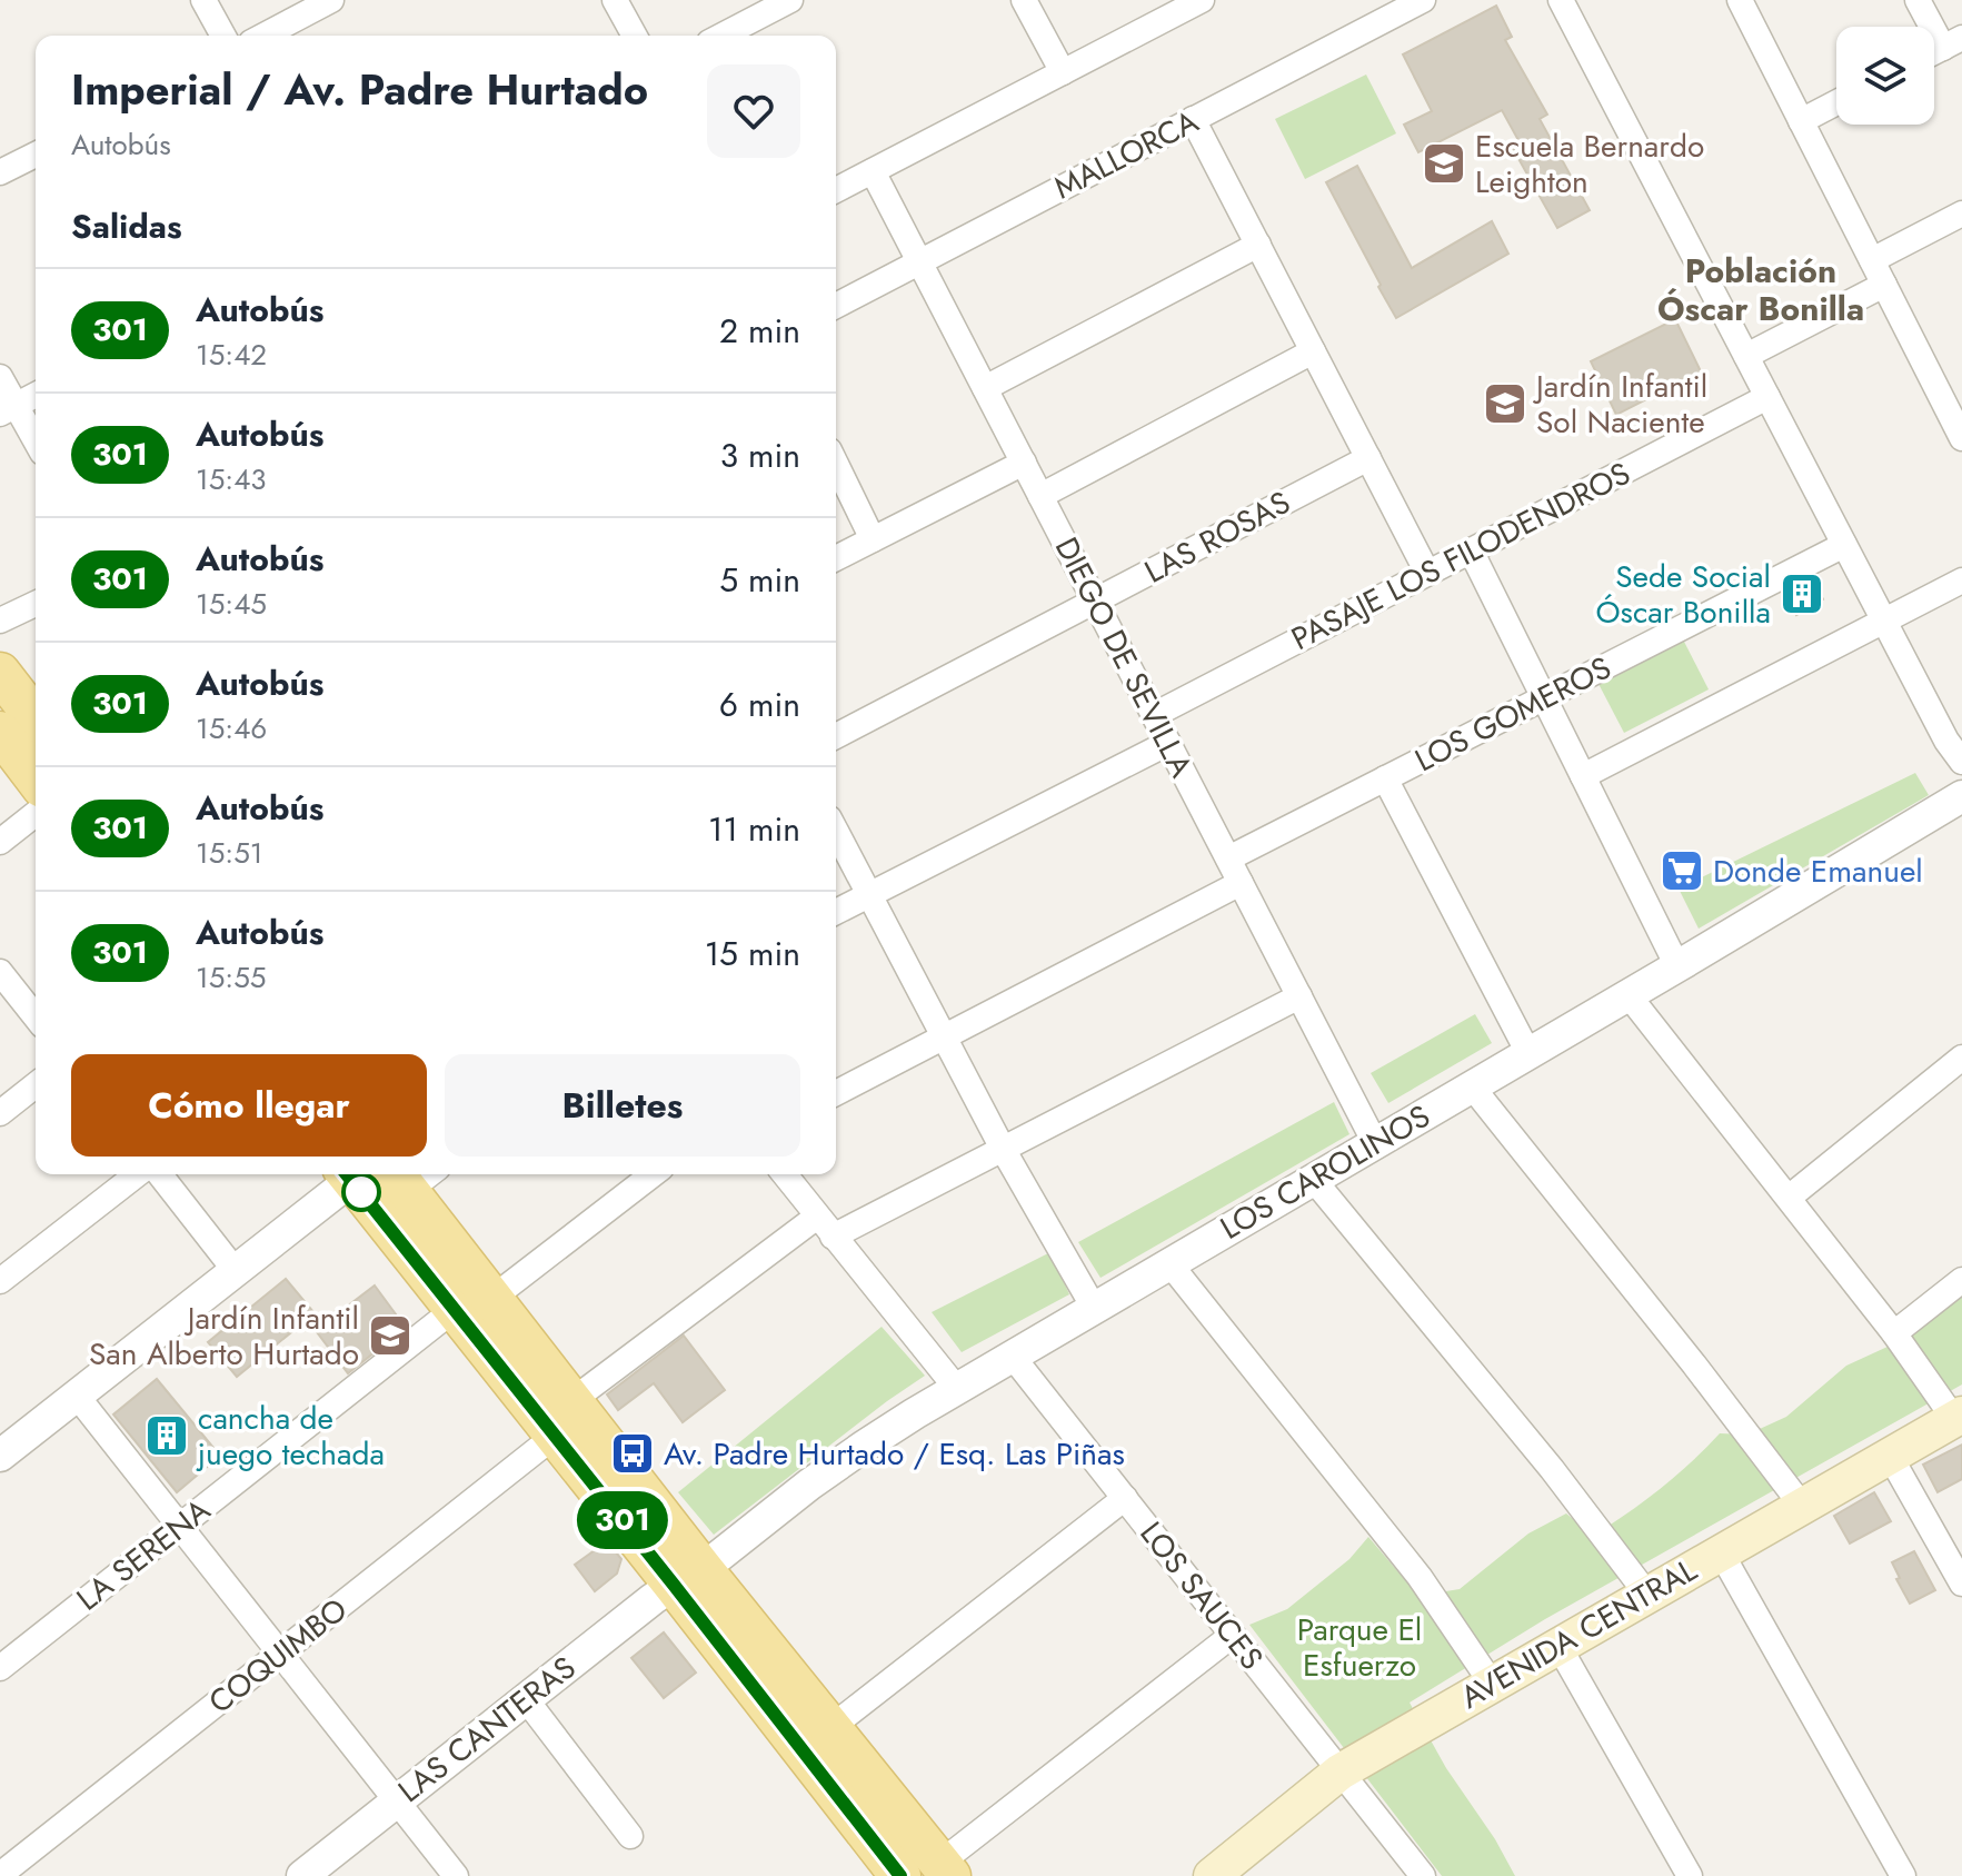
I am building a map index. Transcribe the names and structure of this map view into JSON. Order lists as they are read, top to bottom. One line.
{"streets":{"main road":["AVENIDA CENTRAL"],"street":["MALLORCA","LAS ROSAS","PASAJE LOS FILODENDROS","DIEGO DE SEVILLA","LOS GOMEROS","LOS CAROLINOS","LA SERENA","LOS SAUCES","COQUIMBO","LAS CANTERAS"]},"crossings":[["MALLORCA","DIEGO DE SEVILLA"],["LAS ROSAS","DIEGO DE SEVILLA"],["PASAJE LOS FILODENDROS","DIEGO DE SEVILLA"],["DIEGO DE SEVILLA","LOS GOMEROS"],["DIEGO DE SEVILLA","LOS CAROLINOS"],["DIEGO DE SEVILLA","COQUIMBO"],["LOS CAROLINOS","LOS SAUCES"],["LOS CAROLINOS","LAS CANTERAS"],["LOS SAUCES","AVENIDA CENTRAL"]],"districts":["Población Óscar Bonilla"],"parks":["Parque El Esfuerzo"],"places":{"school or university":["Escuela Bernardo Leighton","Jardín Infantil Sol Naciente","Jardín Infantil San Alberto Hurtado"],"building":["Sede Social Óscar Bonilla","cancha de juego techada"],"supermarket":["Donde Emanuel"],"bus stop":["Av. Padre Hurtado / Esq. Las Piñas"]},"lines":["bus line 301"],"page":{"on_map":"301","heading":[["Imperial / Av. Padre Hurtado","Autobús"],"Salidas"],"list":[{"mark":"301","name":"Autobús","note":"15:42","value":"2 min"},{"mark":"301","name":"Autobús","note":"15:43","value":"3 min"},{"mark":"301","name":"Autobús","note":"15:45","value":"5 min"},{"mark":"301","name":"Autobús","note":"15:46","value":"6 min"},{"mark":"301","name":"Autobús","note":"15:51","value":"11 min"},{"mark":"301","name":"Autobús","note":"15:55","value":"15 min"}],"buttons":["Cómo llegar","Billetes"]}}
